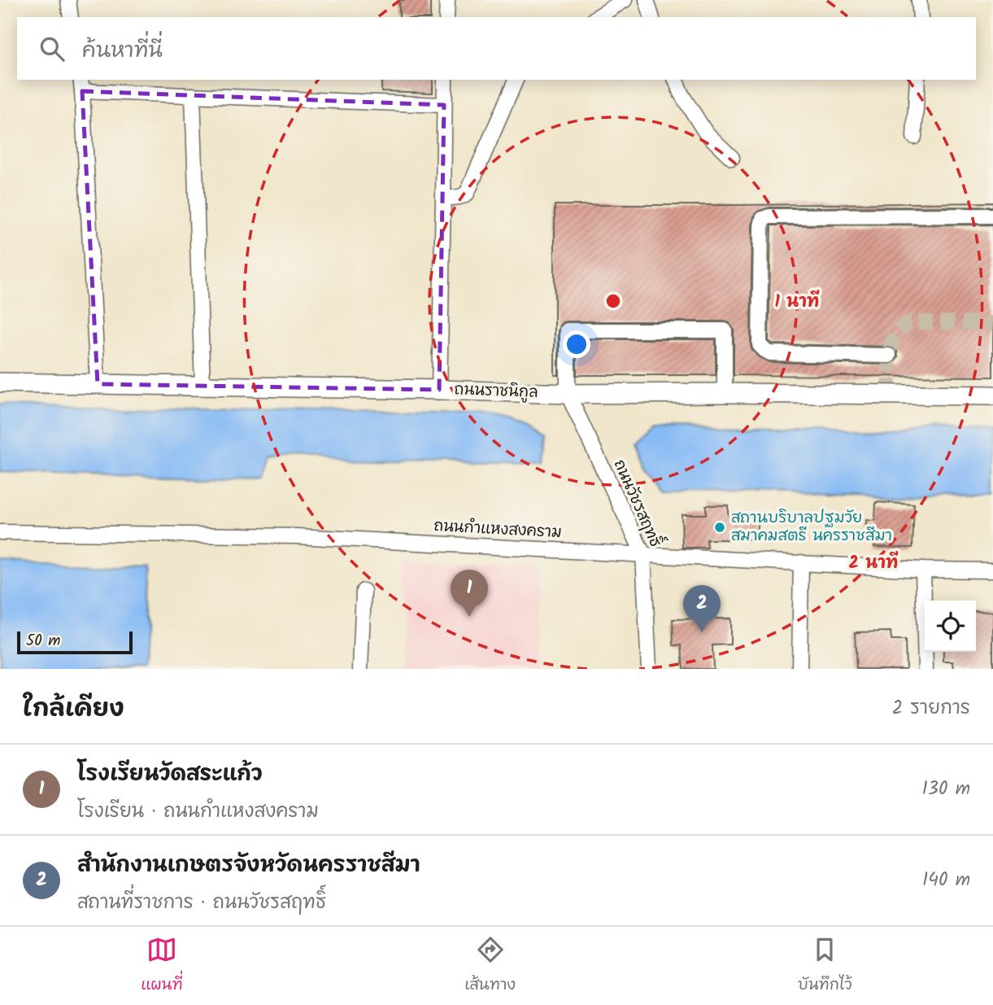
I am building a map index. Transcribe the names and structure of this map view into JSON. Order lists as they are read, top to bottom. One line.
{"streets":{"main road":["ถนนราชนิกูล"],"street":["ถนนวัชรสฤทธิ์","ถนนกำแหงสงคราม"]},"crossings":[["ถนนราชนิกูล","ถนนวัชรสฤทธิ์"],["ถนนวัชรสฤทธิ์","ถนนกำแหงสงคราม"]],"places":["สถานบริบาลปฐมวัย สมาคมสตรี นครราชสีมา"],"scale_bar":"50 m","page":{"search":"ค้นหาที่นี่","pins":["1","2"],"scale":"50 m","heading":["ใกล้เคียง","2 รายการ"],"list":[{"mark":"1","name":"โรงเรียนวัดสระแก้ว","note":"โรงเรียน · ถนนกำแหงสงคราม","value":"130 m"},{"mark":"2","name":"สำนักงานเกษตรจังหวัดนครราชสีมา","note":"สถานที่ราชการ · ถนนวัชรสฤทธิ์","value":"140 m"}],"nav":["แผนที่","เส้นทาง","บันทึกไว้"]},"rings":["1 นาที","2 นาที"]}
